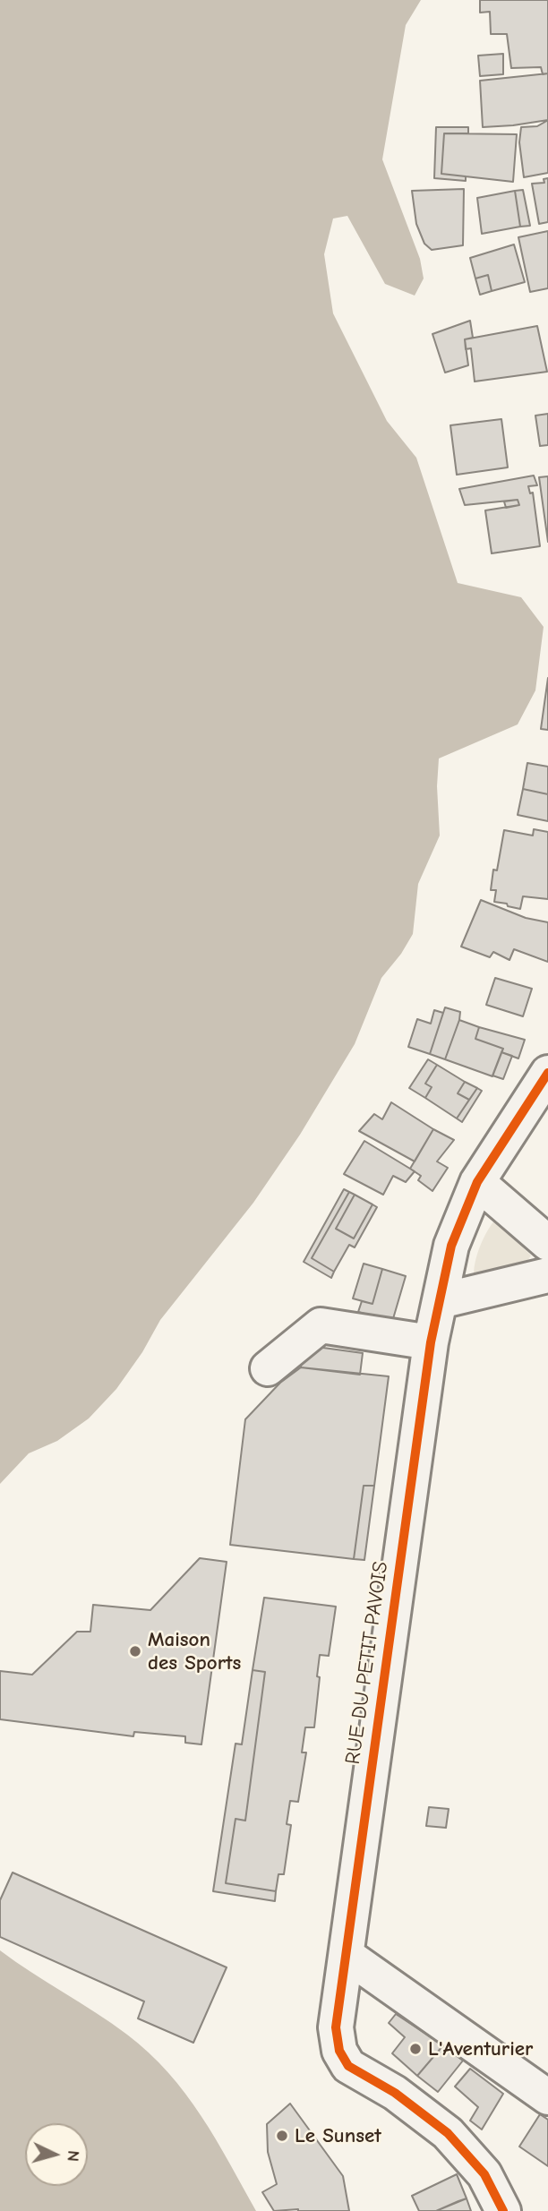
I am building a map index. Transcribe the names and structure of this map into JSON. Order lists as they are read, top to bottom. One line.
{"streets":{"street":["RUE DU PETIT PAVOIS"]},"places":["Maison des Sports","L'Aventurier","Le Sunset"],"north":"right"}
